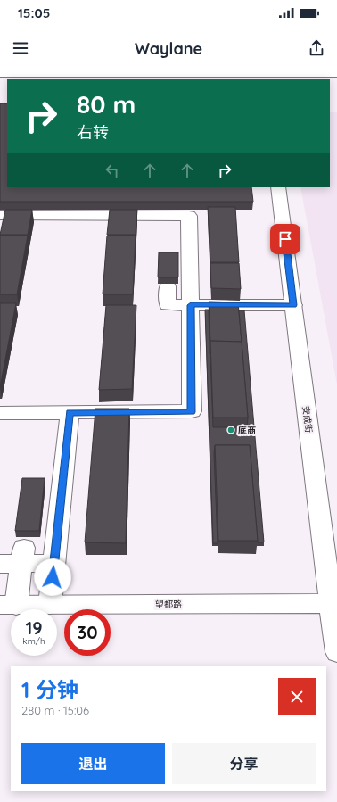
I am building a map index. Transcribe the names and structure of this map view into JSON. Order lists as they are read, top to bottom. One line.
{"streets":{"street":["安成街","望都路"]},"crossings":[["安成街","望都路"]],"places":["底商"],"page":{"status":"15:05","header":"Waylane","turn":["80 m","右转"],"speed":"19 km/h","limit":"30","heading":["1 分钟","280 m · 15:06"],"buttons":["退出","分享"]}}
